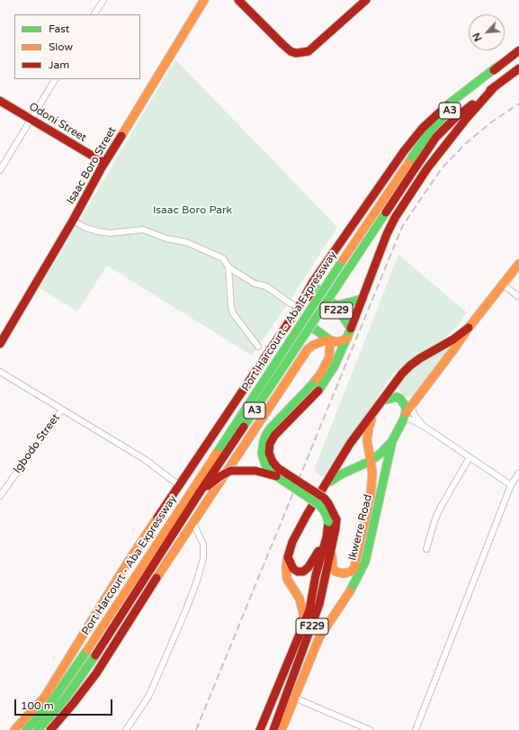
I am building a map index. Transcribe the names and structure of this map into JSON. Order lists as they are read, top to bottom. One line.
{"streets":{"main road":["A3","Odoni Street","Isaac Boro Street","F229","Port Harcourt - Aba Expressway","Ikwerre Road"],"street":["Igbodo Street"]},"crossings":[["Odoni Street","Isaac Boro Street"],["F229","Ikwerre Road"]],"parks":["Isaac Boro Park"],"legend":["Fast","Slow","Jam"],"scale_bar":"100 m","north":"bottom left"}
